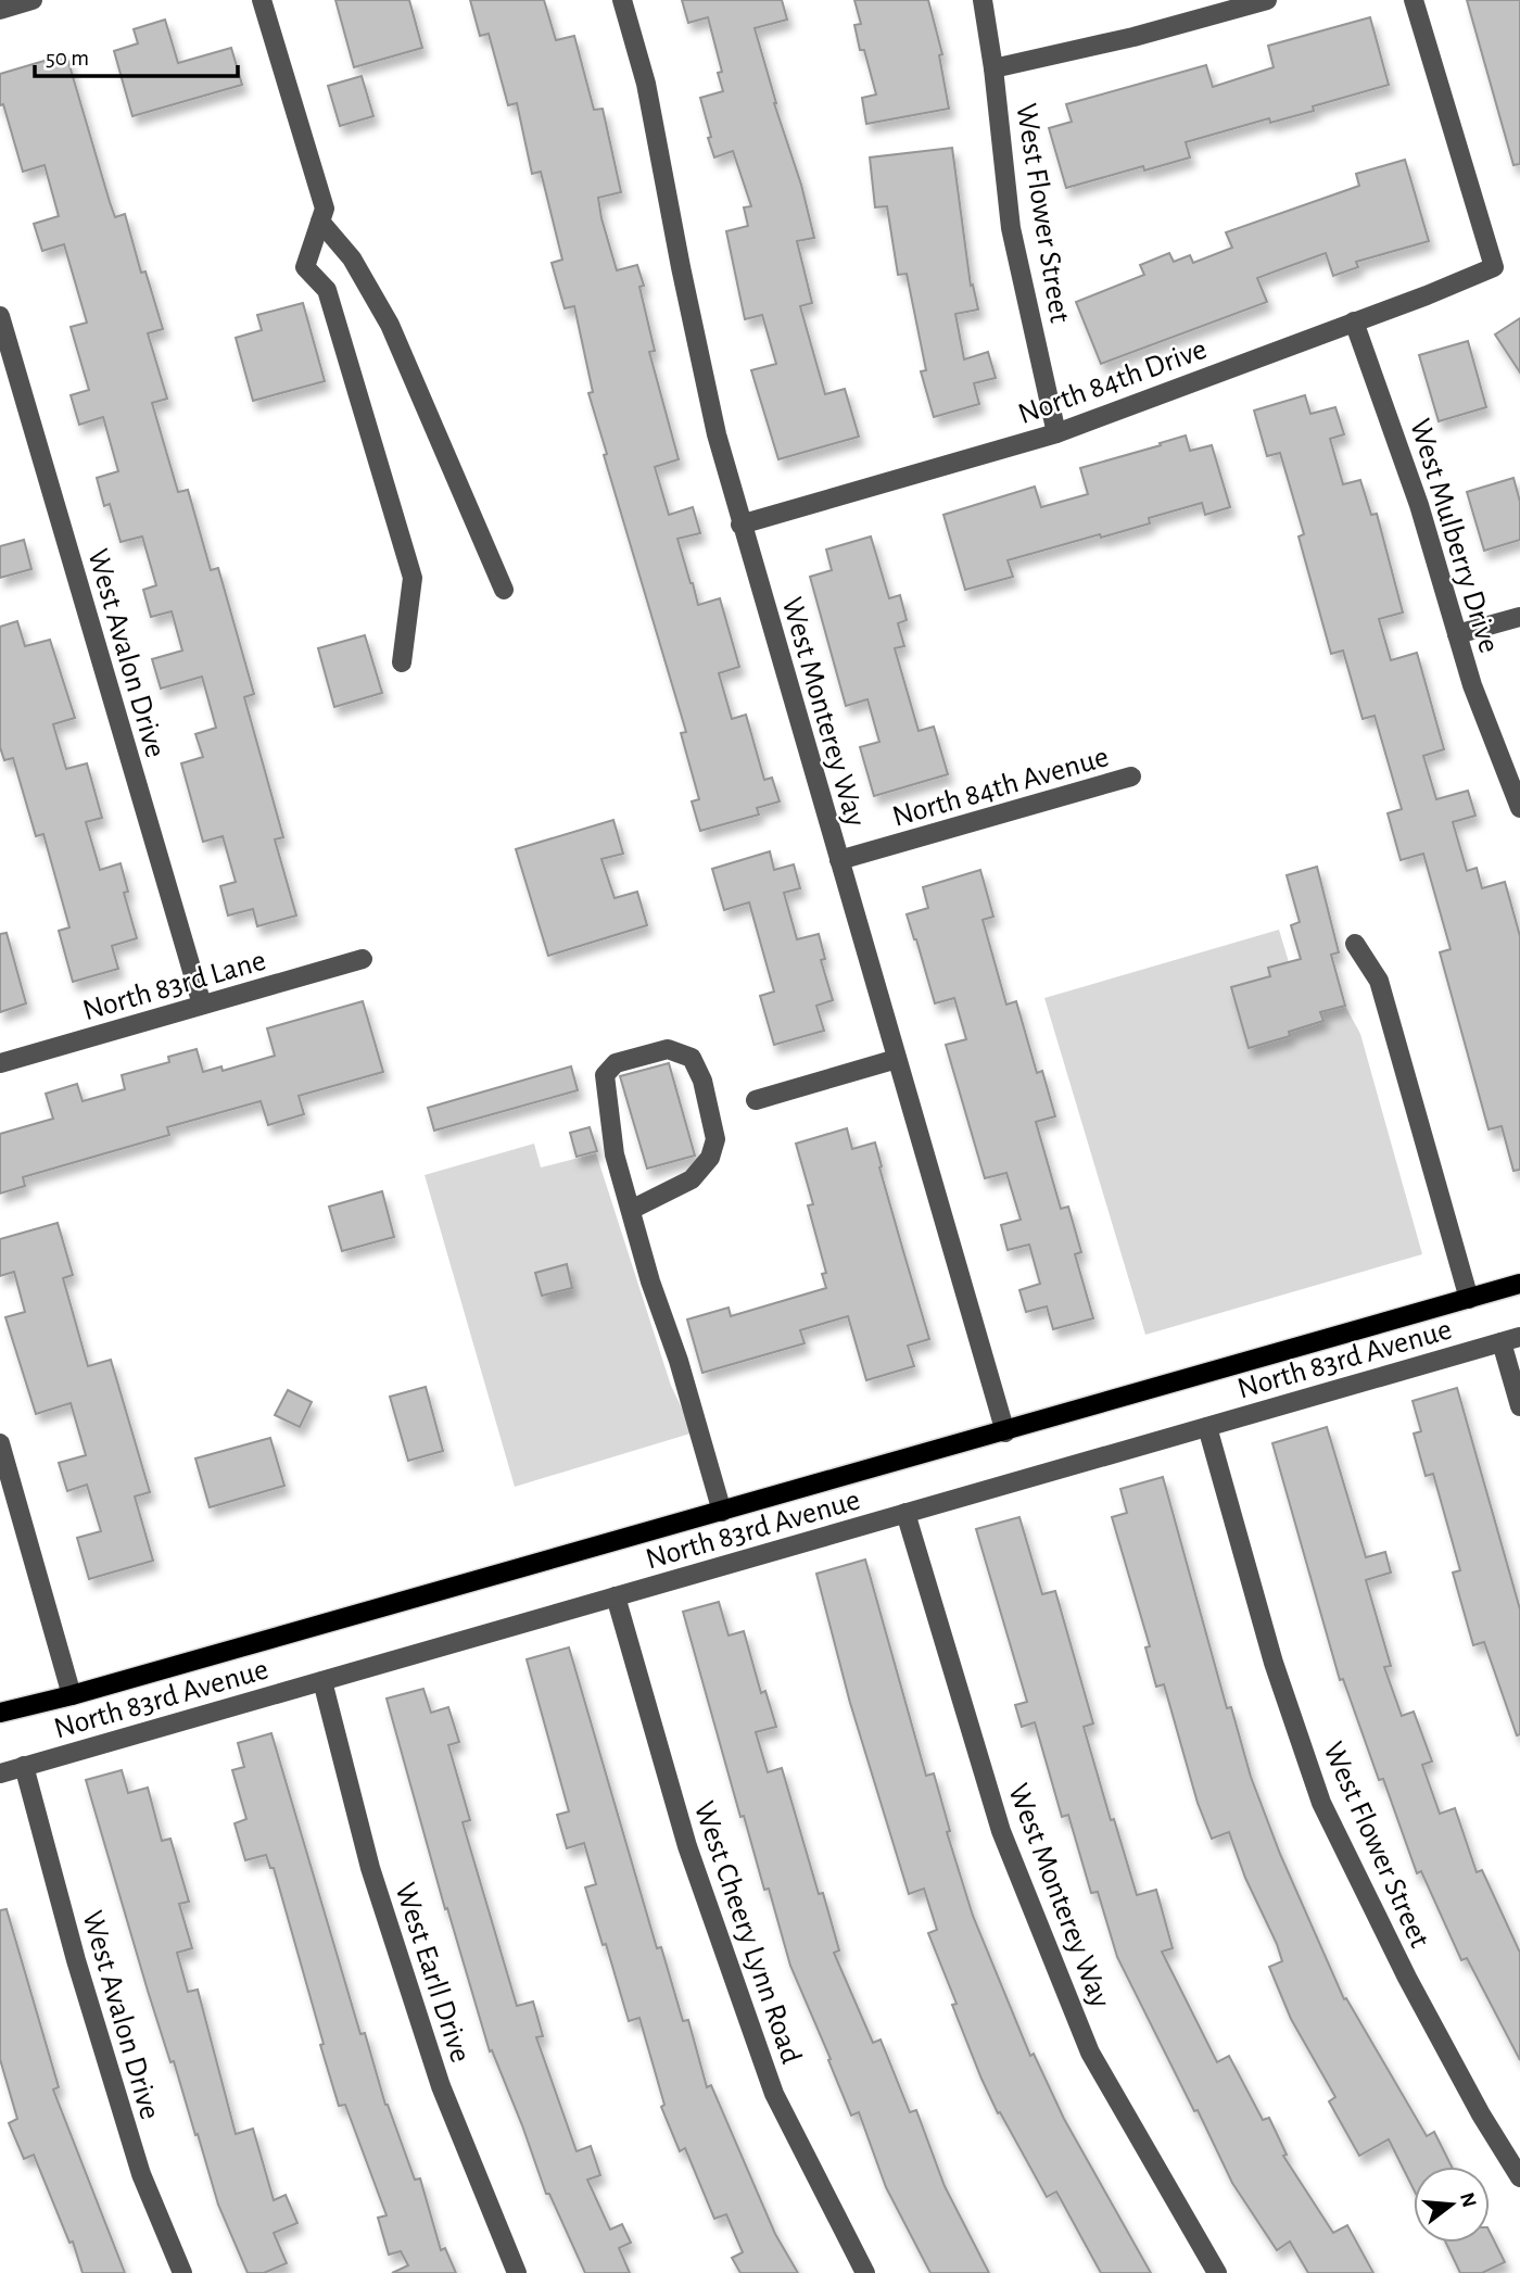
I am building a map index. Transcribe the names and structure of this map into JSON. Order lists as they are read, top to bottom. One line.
{"streets":{"main road":["North 83rd Avenue"],"street":["West Flower Street","North 84th Drive","West Mulberry Drive","West Avalon Drive","West Monterey Way","North 84th Avenue","North 83rd Lane","West Cheery Lynn Road","West Earll Drive"]},"crossings":[["West Flower Street","North 84th Drive"],["West Flower Street","North 83rd Avenue"],["North 84th Drive","West Mulberry Drive"],["North 84th Drive","West Monterey Way"],["West Avalon Drive","North 83rd Lane"],["West Avalon Drive","North 83rd Avenue"],["West Monterey Way","North 84th Avenue"],["West Monterey Way","North 83rd Avenue"],["North 83rd Avenue","West Cheery Lynn Road"],["North 83rd Avenue","West Earll Drive"]],"scale_bar":"50 m","north":"right"}
